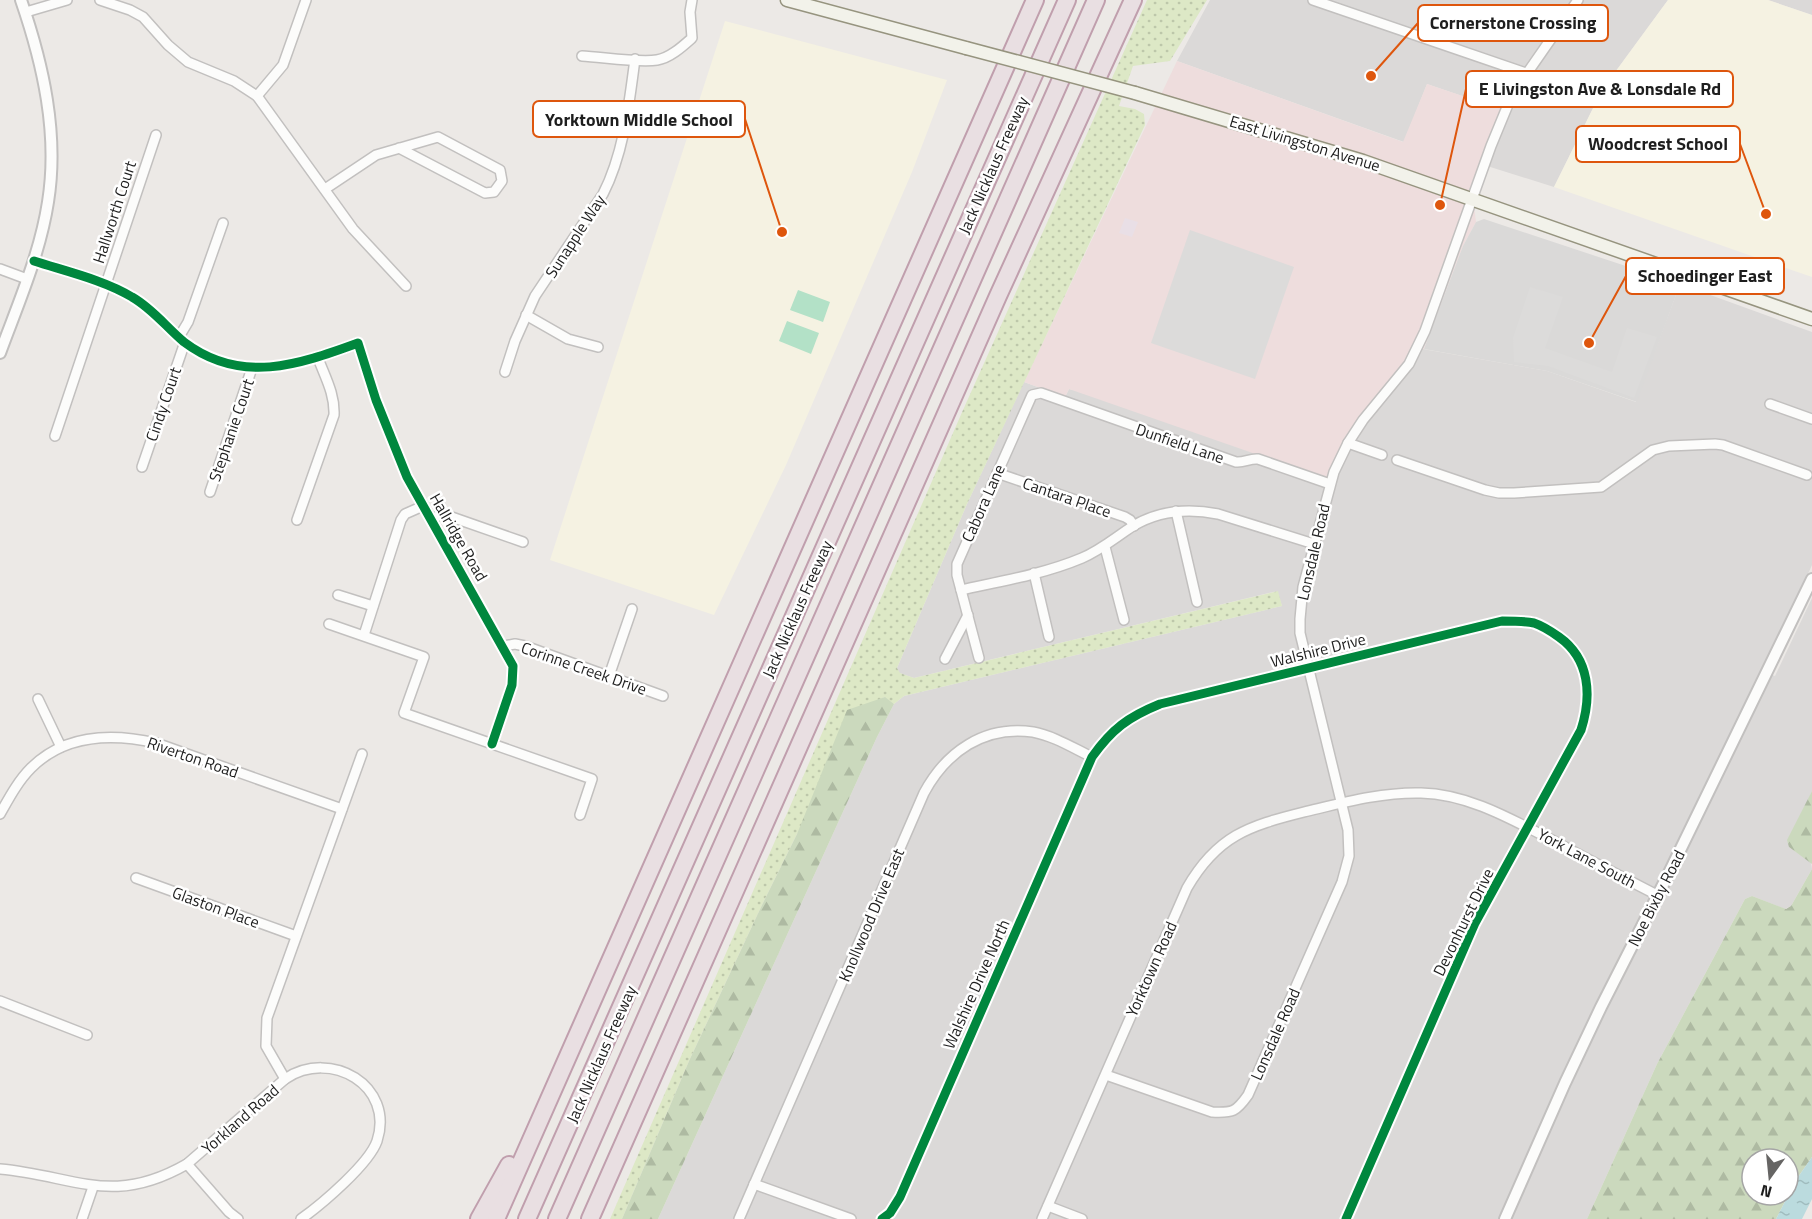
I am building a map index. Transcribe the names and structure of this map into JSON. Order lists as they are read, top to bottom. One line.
{"streets":{"highway":["Jack Nicklaus Freeway"],"main road":["East Livingston Avenue"],"street":["Hallworth Court","Sunapple Way","Cindy Court","Stephanie Court","Dunfield Lane","Cantara Place","Cabora Lane","Hallridge Road","Lonsdale Road","Walshire Drive","Corinne Creek Drive","Riverton Road","York Lane South","Noe Bixby Road","Glaston Place","Knollwood Drive East","Devonhurst Drive","Yorktown Road","Walshire Drive North","Yorkland Road"]},"crossings":[["East Livingston Avenue","Lonsdale Road"],["Dunfield Lane","Cabora Lane"],["Dunfield Lane","Lonsdale Road"],["Cantara Place","Cabora Lane"],["Hallridge Road","Corinne Creek Drive"],["Lonsdale Road","Walshire Drive"],["Lonsdale Road","York Lane South"],["Lonsdale Road","Yorktown Road"],["Walshire Drive","Knollwood Drive East"],["Walshire Drive","Devonhurst Drive"],["Walshire Drive","Walshire Drive North"],["Riverton Road","Yorkland Road"],["York Lane South","Noe Bixby Road"],["York Lane South","Devonhurst Drive"],["York Lane South","Yorktown Road"],["Glaston Place","Yorkland Road"],["Knollwood Drive East","Walshire Drive North"]],"places":["Cornerstone Crossing","E Livingston Ave & Lonsdale Rd","Woodcrest School","Yorktown Middle School","Schoedinger East"],"north":"bottom"}
